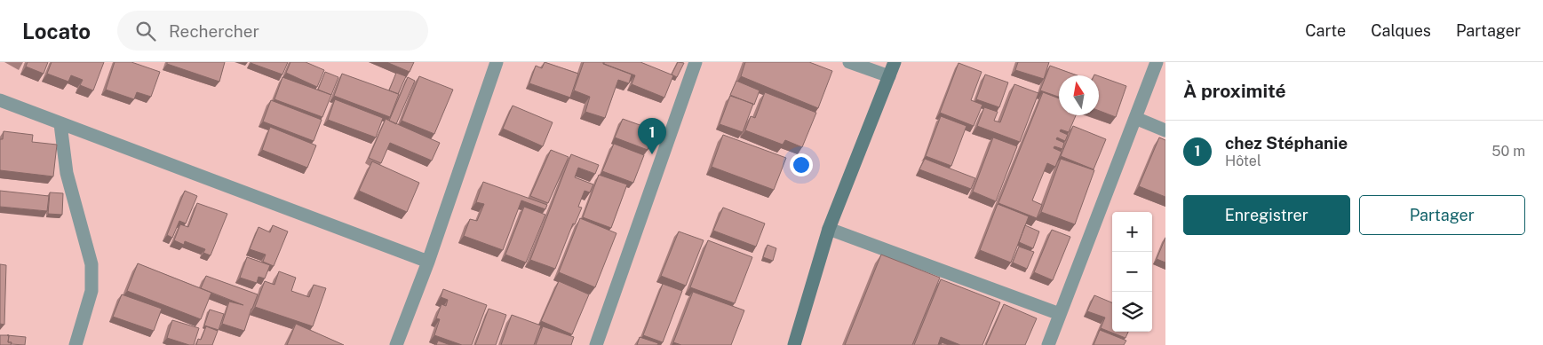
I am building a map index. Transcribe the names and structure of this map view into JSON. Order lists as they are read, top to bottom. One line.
{"north":"top","page":{"header":"Locato","search":"Rechercher","nav":["Carte","Calques","Partager"],"heading":"À proximité","pins":"1","list":[{"mark":"1","name":"chez Stéphanie","note":"Hôtel","value":"50 m"}],"buttons":["Enregistrer","Partager"],"map_buttons":["+","−"]}}
